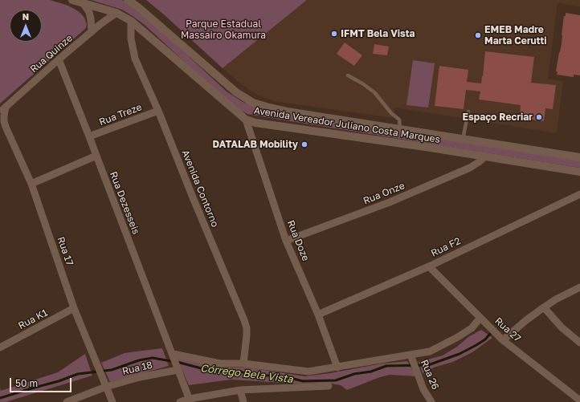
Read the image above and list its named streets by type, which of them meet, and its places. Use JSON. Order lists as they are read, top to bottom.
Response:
{
  "streets": {
    "main road": ["Avenida Vereador Juliano Costa Marques"],
    "street": [
      "Rua Quinze",
      "Rua Treze",
      "Avenida Contorno",
      "Rua Onze",
      "Rua Dezesseis",
      "Rua Doze",
      "Rua F2",
      "Rua 17",
      "Rua K1",
      "Rua 27",
      "Rua 18",
      "Rua 26"
    ]
  },
  "crossings": [
    ["Rua Quinze", "Avenida Vereador Juliano Costa Marques"],
    ["Rua Quinze", "Rua Dezesseis"],
    ["Rua Quinze", "Rua 17"],
    ["Rua Treze", "Avenida Contorno"],
    ["Rua Treze", "Rua Dezesseis"],
    ["Avenida Vereador Juliano Costa Marques", "Avenida Contorno"],
    ["Avenida Vereador Juliano Costa Marques", "Rua Onze"],
    ["Avenida Vereador Juliano Costa Marques", "Rua Doze"],
    ["Rua Onze", "Rua Doze"],
    ["Rua Dezesseis", "Rua 18"],
    ["Rua Doze", "Rua F2"],
    ["Rua F2", "Rua 27"],
    ["Rua 17", "Rua K1"],
    ["Rua 17", "Rua 18"]
  ],
  "water": ["Córrego Bela Vista"],
  "parks": ["Parque Estadual Massairo Okamura"],
  "places": [
    "IFMT Bela Vista",
    "EMEB Madre Marta Cerutti",
    "Espaço Recriar",
    "DATALAB Mobility"
  ],
  "scale_bar": "50 m",
  "north": "top"
}
